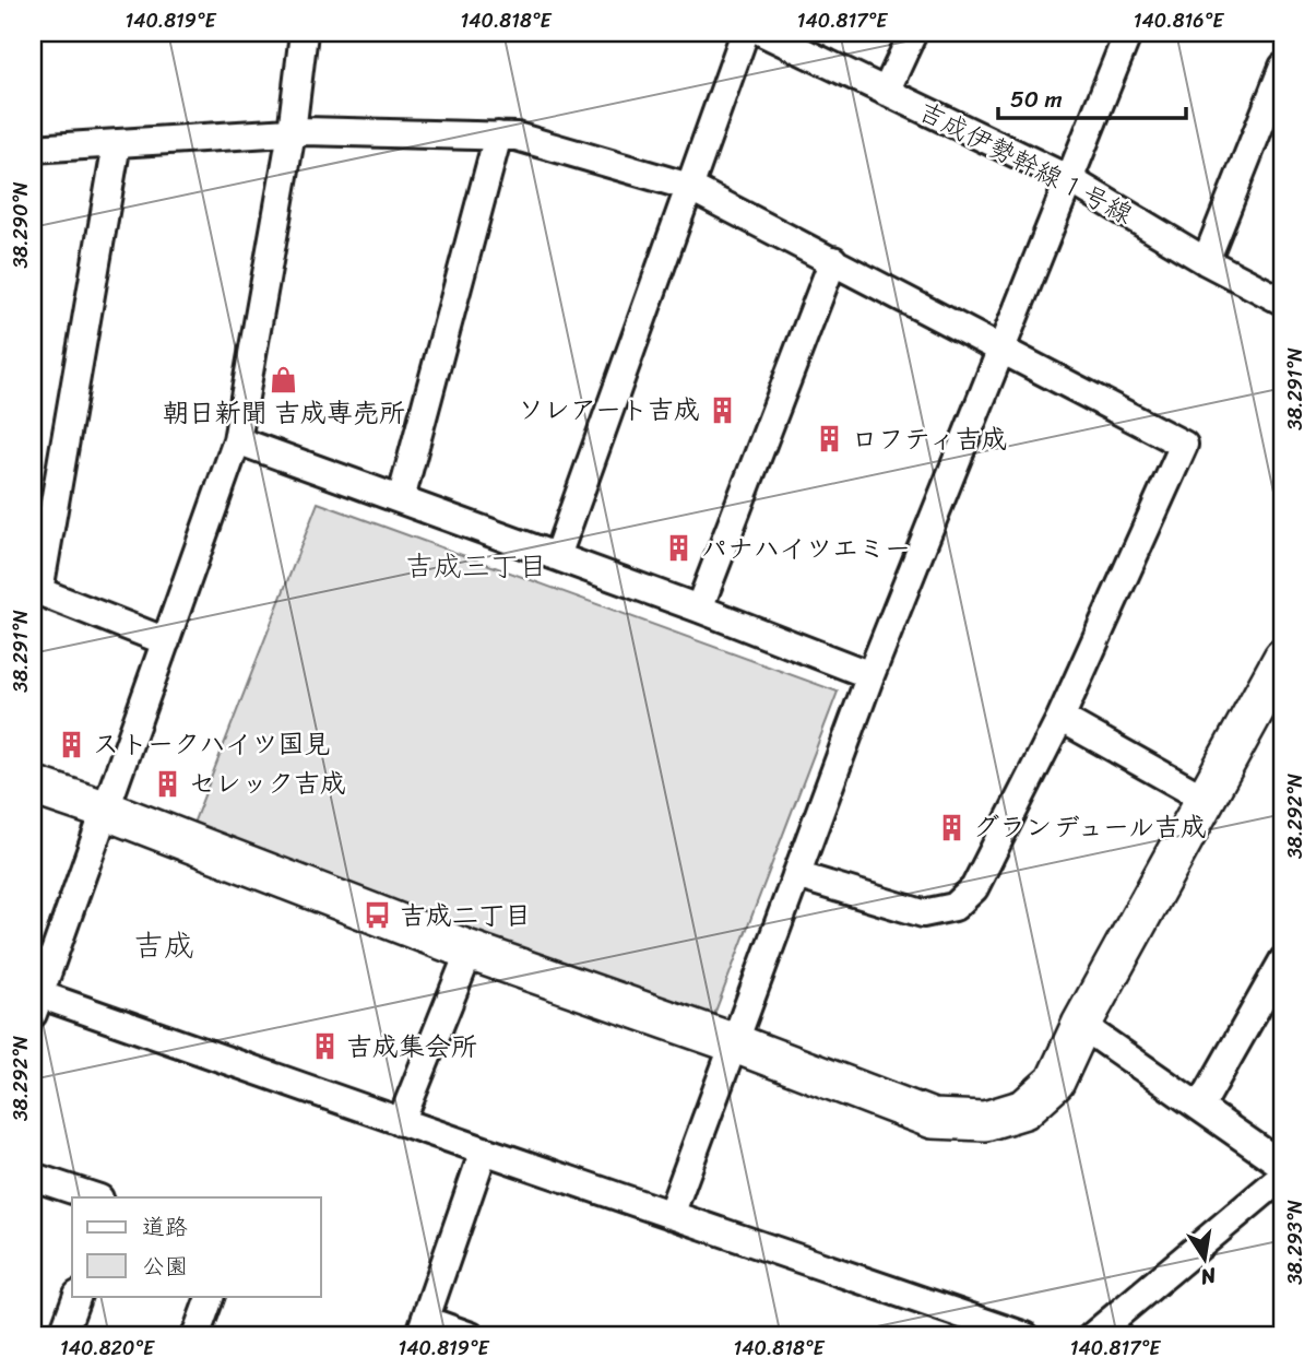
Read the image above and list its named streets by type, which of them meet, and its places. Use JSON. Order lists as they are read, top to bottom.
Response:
{
  "streets": {
    "street": ["吉成伊勢幹線１号線"]
  },
  "districts": ["吉成三丁目", "吉成"],
  "places": {
    "shop": ["朝日新聞 吉成専売所"],
    "building": [
      "ソレアート吉成",
      "ロフティ吉成",
      "パナハイツエミー",
      "ストークハイツ国見",
      "セレック吉成",
      "グランデュール吉成",
      "吉成集会所"
    ],
    "bus stop": ["吉成二丁目"]
  },
  "legend": ["道路", "公園"],
  "scale_bar": "50 m",
  "north": "bottom",
  "coordinates": [
    "140.819°E",
    "140.818°E",
    "140.817°E",
    "140.816°E",
    "38.290°N",
    "38.291°N",
    "38.292°N",
    "38.293°N",
    "140.820°E"
  ]
}
